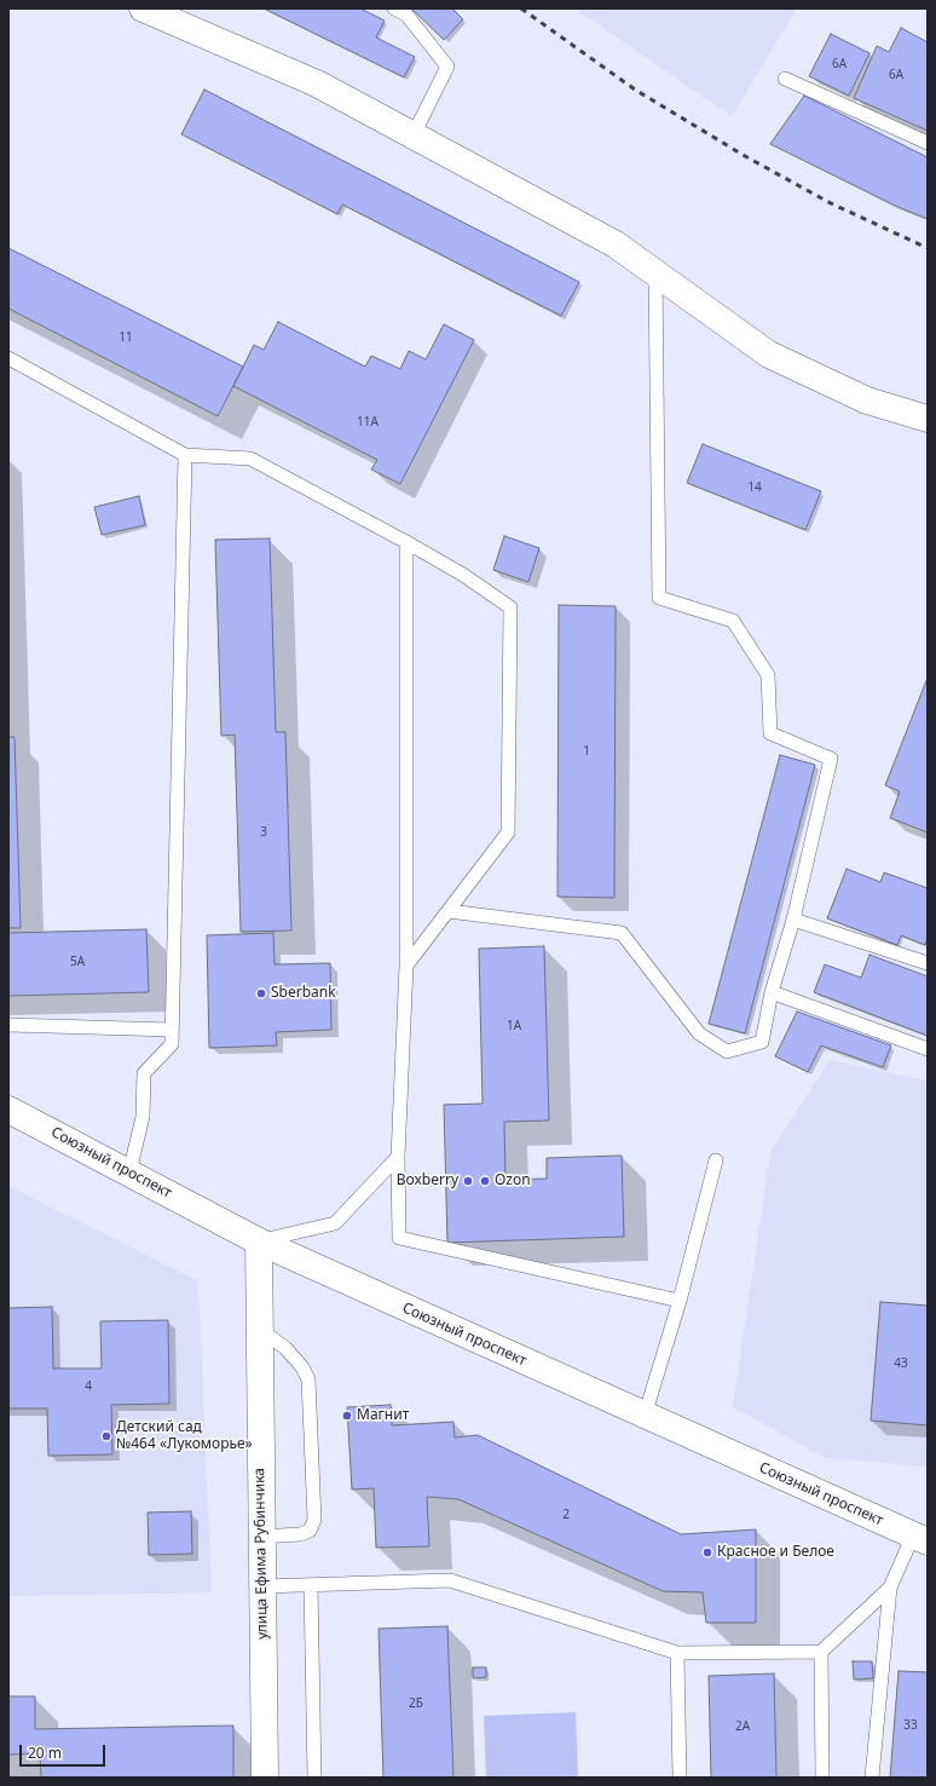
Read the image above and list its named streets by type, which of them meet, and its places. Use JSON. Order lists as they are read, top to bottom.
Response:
{
  "streets": {
    "street": ["Союзный проспект", "улица Ефима Рубинчика"]
  },
  "crossings": [
    ["Союзный проспект", "улица Ефима Рубинчика"]
  ],
  "places": [
    "Sberbank",
    "Boxberry",
    "Ozon",
    "Магнит",
    "Детский сад №464 «Лукоморье»",
    "Красное и Белое"
  ],
  "house_numbers": [
    "6А",
    "6А",
    "11",
    "11А",
    "14",
    "1",
    "3",
    "5А",
    "1А",
    "43",
    "4",
    "2",
    "2Б",
    "33",
    "2А"
  ],
  "scale_bar": "20 m"
}
